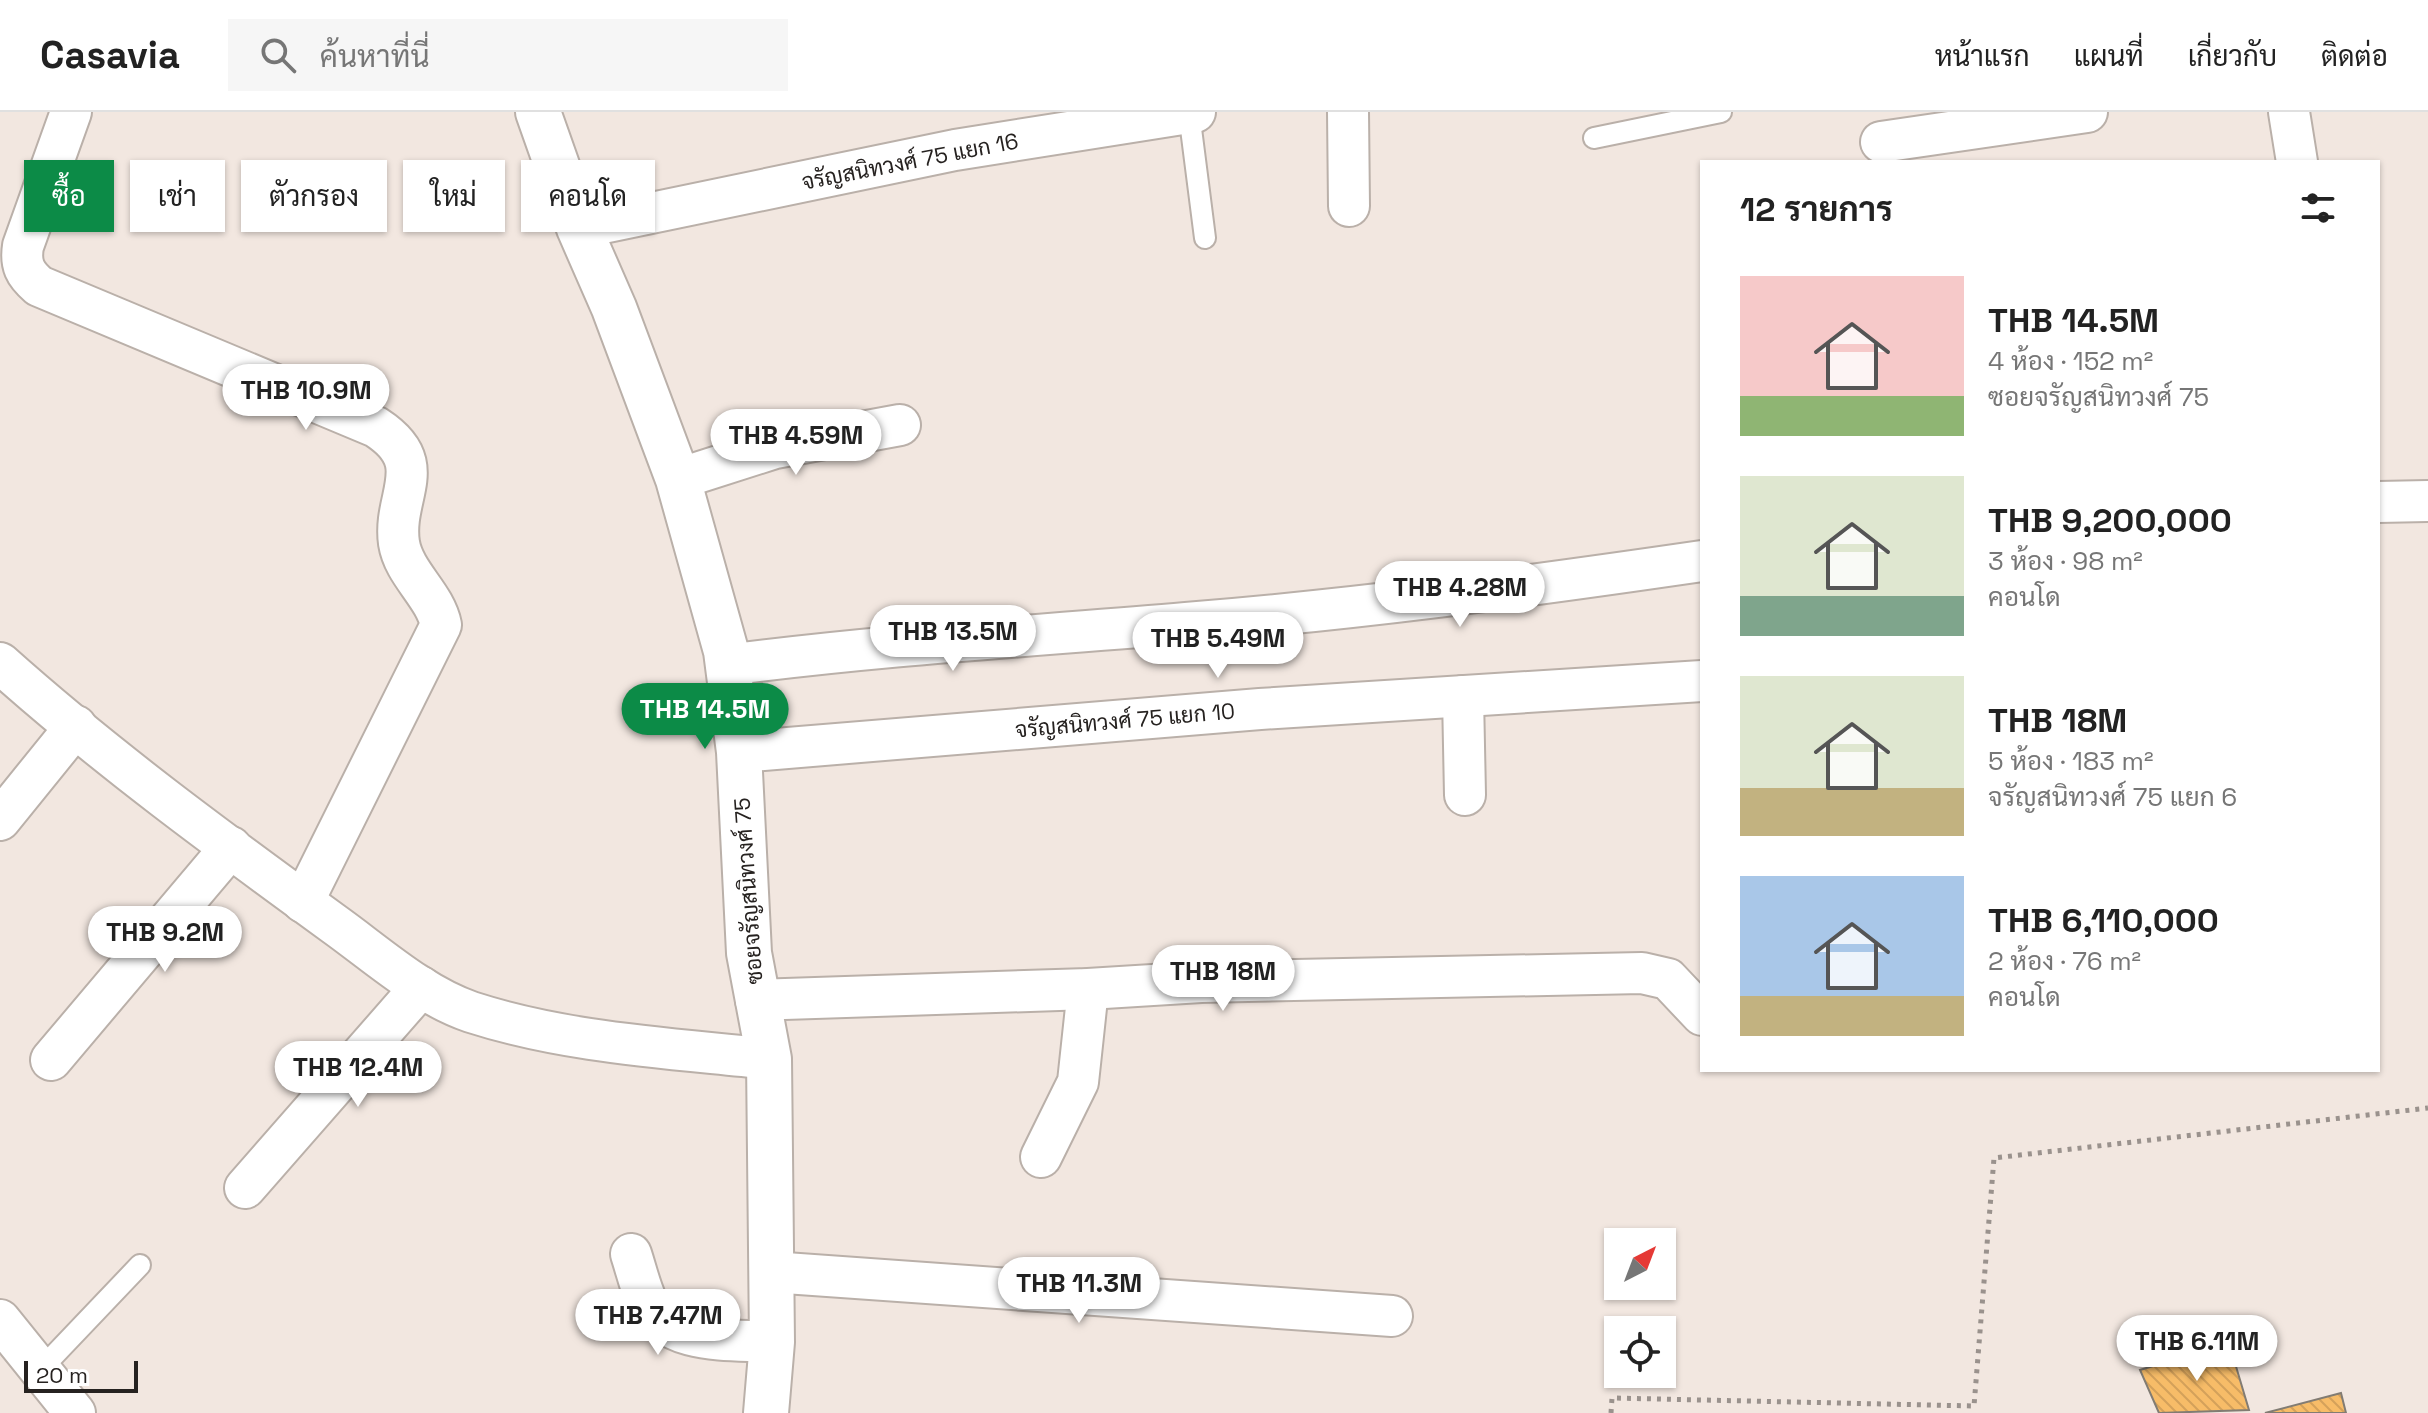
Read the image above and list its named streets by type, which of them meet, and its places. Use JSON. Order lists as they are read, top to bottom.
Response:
{
  "streets": {
    "street": ["จรัญสนิทวงศ์ 75 แยก 16", "จรัญสนิทวงศ์ 75 แยก 10", "ซอยจรัญสนิทวงศ์ 75"]
  },
  "crossings": [
    ["จรัญสนิทวงศ์ 75 แยก 10", "ซอยจรัญสนิทวงศ์ 75"]
  ],
  "scale_bar": "20 m",
  "north": "top right",
  "page": {
    "header": "Casavia",
    "search": "ค้นหาที่นี่",
    "nav": [
      "หน้าแรก",
      "แผนที่",
      "เกี่ยวกับ",
      "ติดต่อ"
    ],
    "chip": [
      "ซื้อ",
      "เช่า",
      "ตัวกรอง",
      "ใหม่",
      "คอนโด"
    ],
    "heading": "12 รายการ",
    "list": [
      {
        "name": "THB 14.5M",
        "note": "4 ห้อง · 152 m² · ซอยจรัญสนิทวงศ์ 75"
      },
      {
        "name": "THB 9,200,000",
        "note": "3 ห้อง · 98 m² · คอนโด"
      },
      {
        "name": "THB 18M",
        "note": "5 ห้อง · 183 m² · จรัญสนิทวงศ์ 75 แยก 6"
      },
      {
        "name": "THB 6,110,000",
        "note": "2 ห้อง · 76 m² · คอนโด"
      }
    ],
    "price": [
      "THB 10.9M",
      "THB 4.59M",
      "THB 4.28M",
      "THB 13.5M",
      "THB 5.49M",
      "THB 14.5M",
      "THB 9.2M",
      "THB 18M",
      "THB 12.4M",
      "THB 11.3M",
      "THB 7.47M",
      "THB 6.11M"
    ],
    "scale": "20 m"
  }
}
